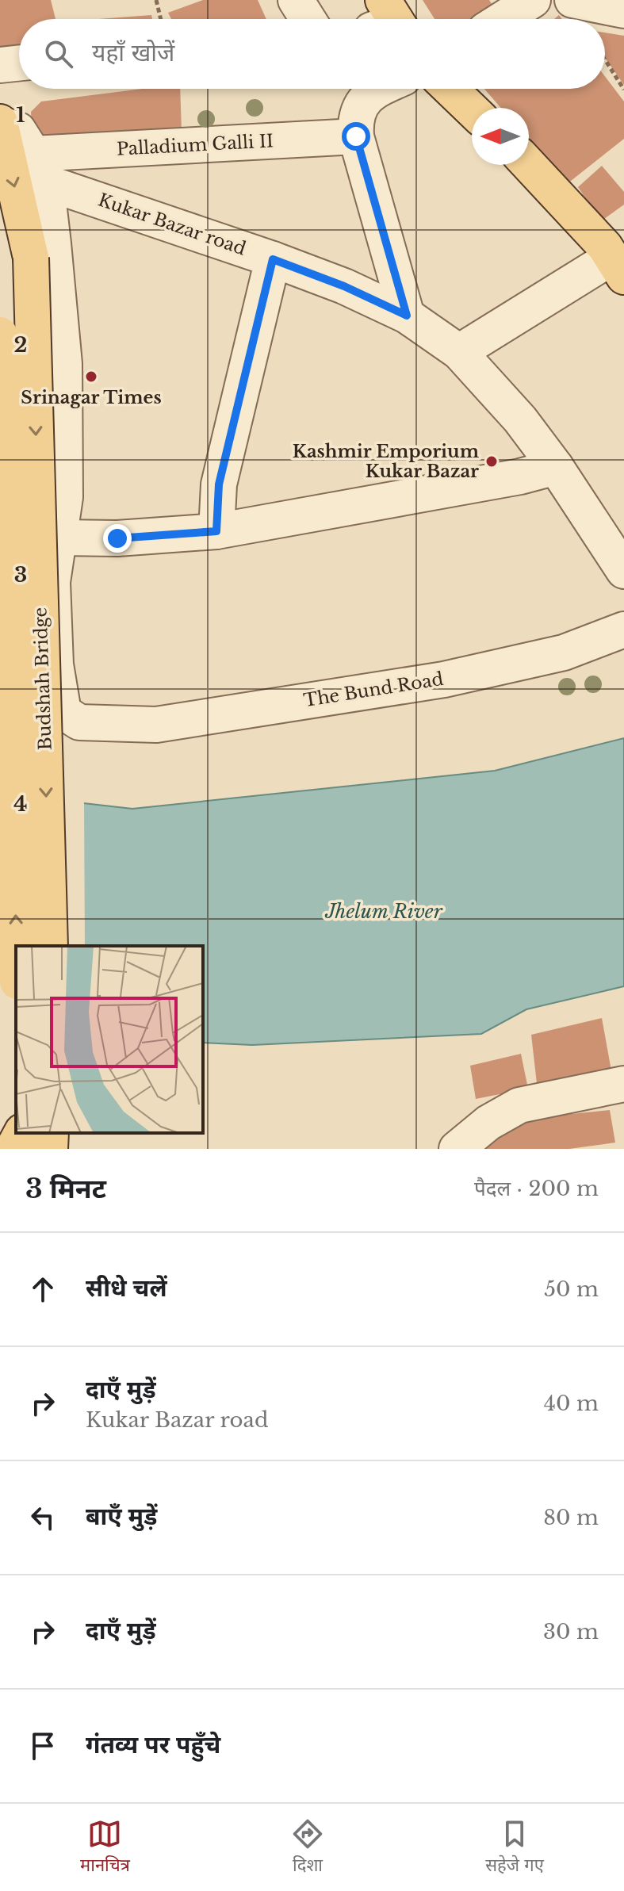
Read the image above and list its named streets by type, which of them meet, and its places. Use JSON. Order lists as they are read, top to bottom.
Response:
{
  "streets": {
    "main road": ["Budshah Bridge"],
    "street": ["Palladium Galli II", "Kukar Bazar road", "The Bund Road"]
  },
  "crossings": [
    ["Palladium Galli II", "Kukar Bazar road"]
  ],
  "water": ["Jhelum River"],
  "places": ["Srinagar Times", "Kashmir Emporium Kukar Bazar"],
  "north": "left",
  "page": {
    "search": "यहाँ खोजें",
    "heading": ["3 मिनट", "पैदल · 200 m"],
    "list": [
      ["सीधे चलें", "50 m"],
      ["दाएँ मुड़ें", "Kukar Bazar road", "40 m"],
      ["बाएँ मुड़ें", "80 m"],
      ["दाएँ मुड़ें", "30 m"],
      "गंतव्य पर पहुँचे"
    ],
    "nav": ["मानचित्र", "दिशा", "सहेजे गए"]
  },
  "grid": {
    "rows": [
      "1",
      "2",
      "3",
      "4"
    ]
  }
}
